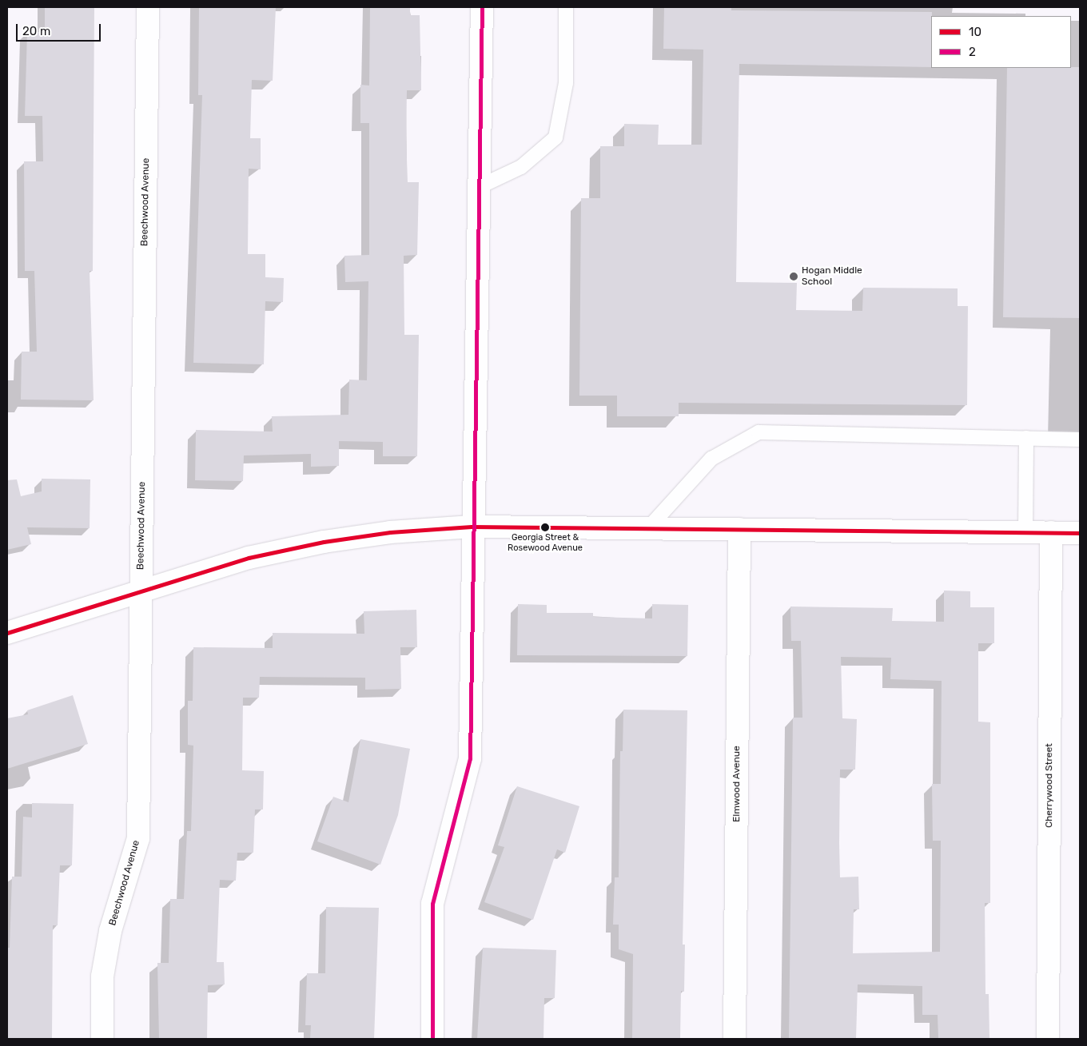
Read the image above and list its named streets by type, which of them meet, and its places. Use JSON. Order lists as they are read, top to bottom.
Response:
{
  "streets": {
    "street": ["Beechwood Avenue", "Elmwood Avenue", "Cherrywood Street"]
  },
  "places": ["Hogan Middle School", "Georgia Street & Rosewood Avenue"],
  "lines": ["transit line 2", "transit line 10"],
  "legend": ["10", "2"],
  "scale_bar": "20 m"
}
